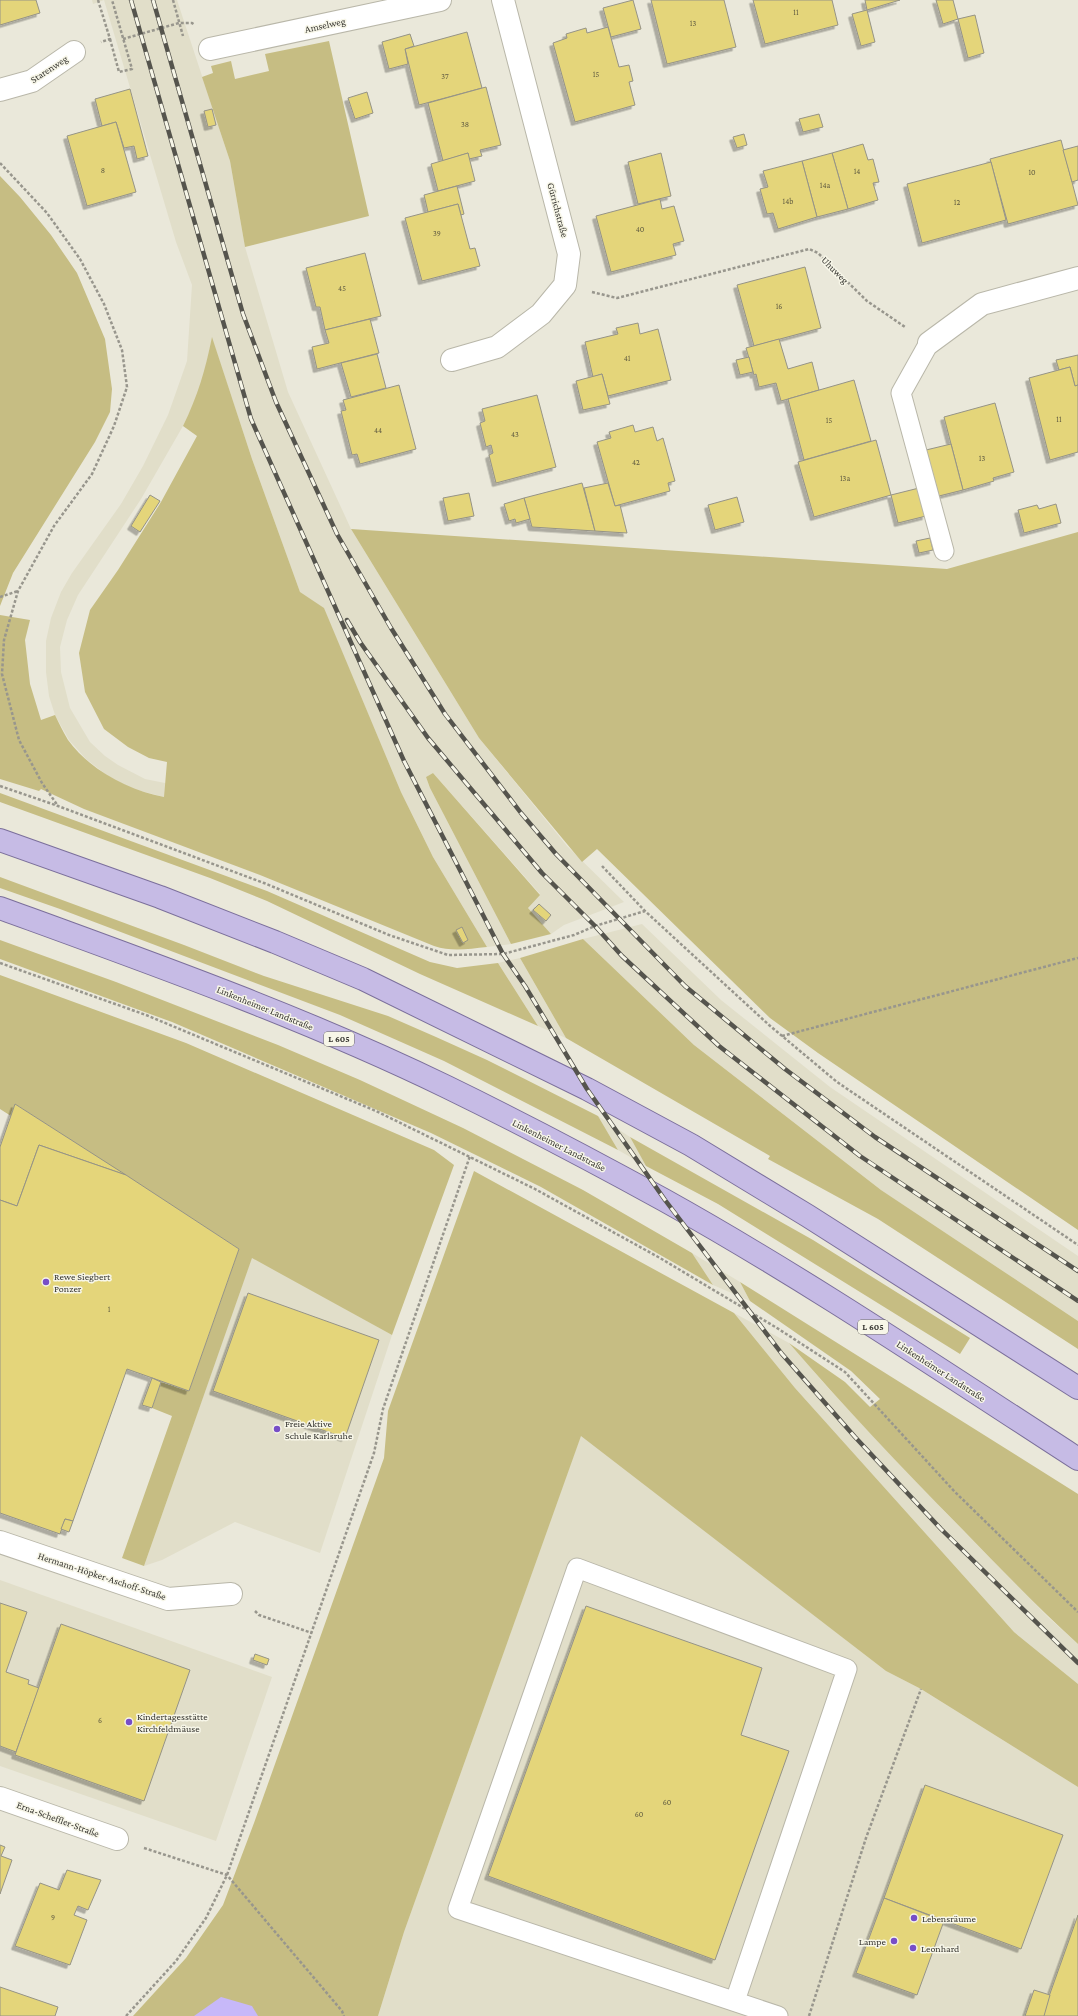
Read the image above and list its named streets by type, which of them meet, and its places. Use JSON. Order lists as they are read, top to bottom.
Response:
{
  "streets": {
    "main road": ["Linkenheimer Landstraße", "L 605"],
    "street": [
      "Amselweg",
      "Starenweg",
      "Gürrichstraße",
      "Hermann-Höpker-Aschoff-Straße",
      "Erna-Scheffler-Straße"
    ],
    "path": ["Uhuweg"]
  },
  "crossings": [
    ["Gürrichstraße", "Uhuweg"]
  ],
  "places": [
    "Rewe Siegbert Ponzer",
    "Freie Aktive Schule Karlsruhe",
    "Kindertagesstätte Kirchfeldmäuse",
    "Lebensräume",
    "Lampe",
    "Leonhard"
  ],
  "house_numbers": [
    "11",
    "13",
    "15",
    "37",
    "38",
    "8",
    "14",
    "10",
    "14a",
    "14b",
    "12",
    "40",
    "39",
    "45",
    "16",
    "41",
    "11",
    "15",
    "44",
    "43",
    "13",
    "42",
    "13a",
    "1",
    "6",
    "60",
    "60",
    "9"
  ]
}
